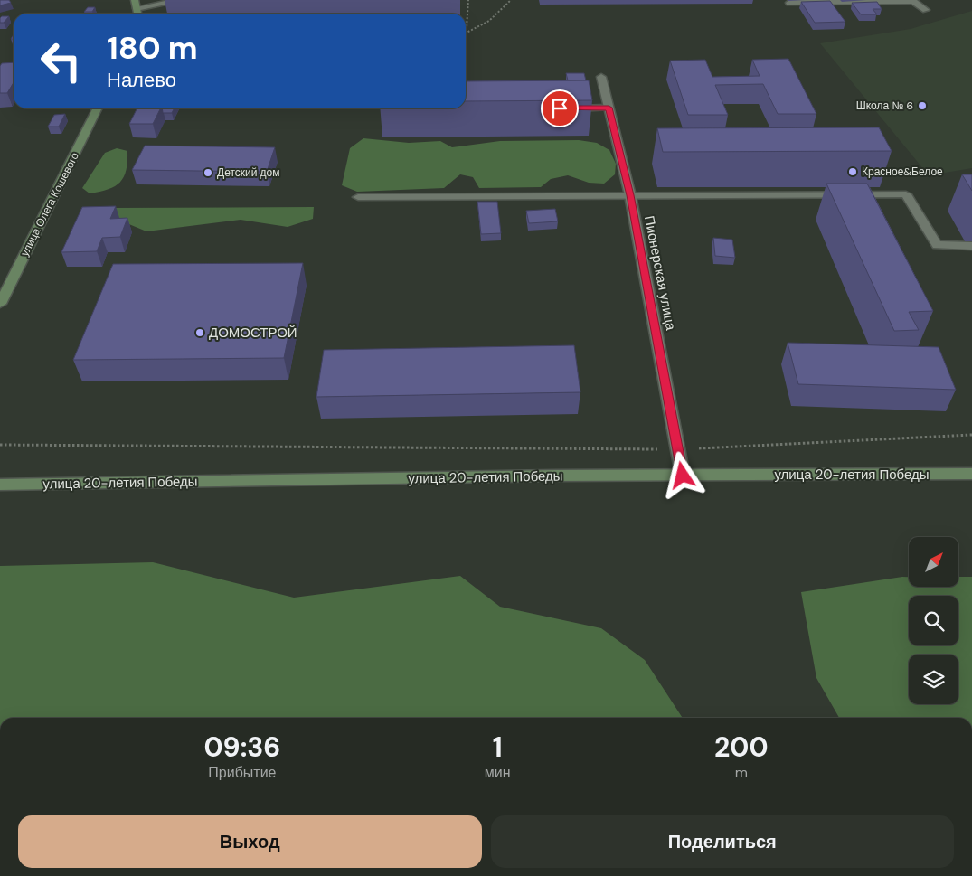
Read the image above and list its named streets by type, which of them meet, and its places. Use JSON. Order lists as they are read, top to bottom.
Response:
{
  "streets": {
    "main road": ["улица Олега Кошевого", "улица 20-летия Победы"],
    "street": ["Пионерская улица"]
  },
  "crossings": [
    ["Пионерская улица", "улица 20-летия Победы"]
  ],
  "places": [
    "Школа № 6",
    "Красное&Белое",
    "Детский дом",
    "ДОМОСТРОЙ"
  ],
  "north": "top right",
  "page": {
    "turn": ["180 m", "Налево"],
    "eta": [
      "09:36",
      "Прибытие",
      "1",
      "мин",
      "200",
      "m"
    ],
    "buttons": ["Выход", "Поделиться"]
  }
}
